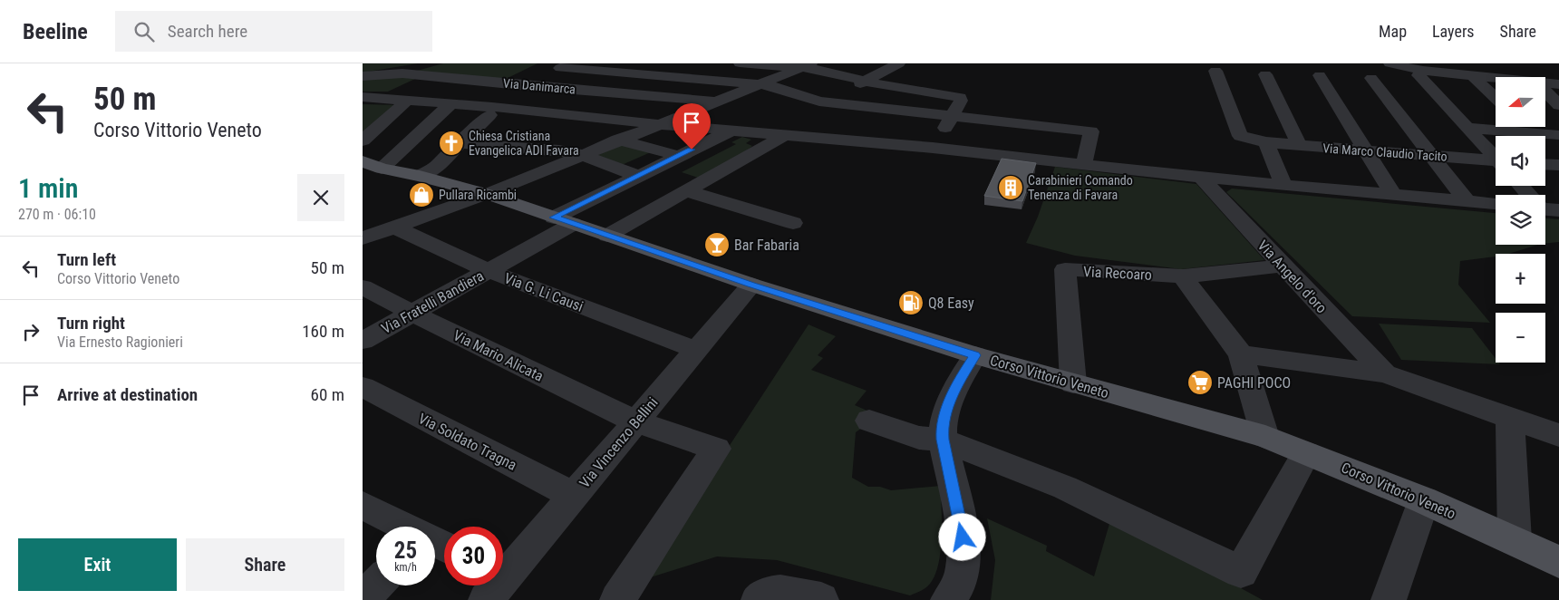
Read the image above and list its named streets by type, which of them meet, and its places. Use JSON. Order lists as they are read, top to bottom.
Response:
{
  "streets": {
    "main road": ["Corso Vittorio Veneto"],
    "street": [
      "Via Danimarca",
      "Via Marco Claudio Tacito",
      "Via Recoaro",
      "Via Angelo d'oro",
      "Via G. Li Causi",
      "Via Fratelli Bandiera",
      "Via Mario Alicata",
      "Via Soldato Tragna",
      "Via Vincenzo Bellini"
    ]
  },
  "crossings": [
    ["Via Recoaro", "Via Angelo d'oro"],
    ["Via Recoaro", "Corso Vittorio Veneto"],
    ["Via G. Li Causi", "Via Fratelli Bandiera"],
    ["Via G. Li Causi", "Via Vincenzo Bellini"],
    ["Via Fratelli Bandiera", "Via Mario Alicata"],
    ["Via Fratelli Bandiera", "Corso Vittorio Veneto"],
    ["Via Mario Alicata", "Via Vincenzo Bellini"],
    ["Corso Vittorio Veneto", "Via Vincenzo Bellini"],
    ["Via Soldato Tragna", "Via Vincenzo Bellini"]
  ],
  "places": {
    "church": ["Chiesa Cristiana Evangelica ADI Favara"],
    "building": ["Carabinieri Comando Tenenza di Favara"],
    "shop": ["Pullara Ricambi"],
    "bar": ["Bar Fabaria"],
    "fuel station": ["Q8 Easy"],
    "supermarket": ["PAGHI POCO"]
  },
  "north": "left",
  "page": {
    "header": "Beeline",
    "search": "Search here",
    "nav": ["Map", "Layers", "Share"],
    "turn": ["50 m", "Corso Vittorio Veneto"],
    "map_buttons": ["+", "−"],
    "heading": ["1 min", "270 m · 06:10"],
    "list": [
      {
        "name": "Turn left",
        "note": "Corso Vittorio Veneto",
        "value": "50 m"
      },
      {
        "name": "Turn right",
        "note": "Via Ernesto Ragionieri",
        "value": "160 m"
      },
      {
        "name": "Arrive at destination",
        "value": "60 m"
      }
    ],
    "speed": "25 km/h",
    "limit": "30",
    "buttons": ["Exit", "Share"]
  }
}
